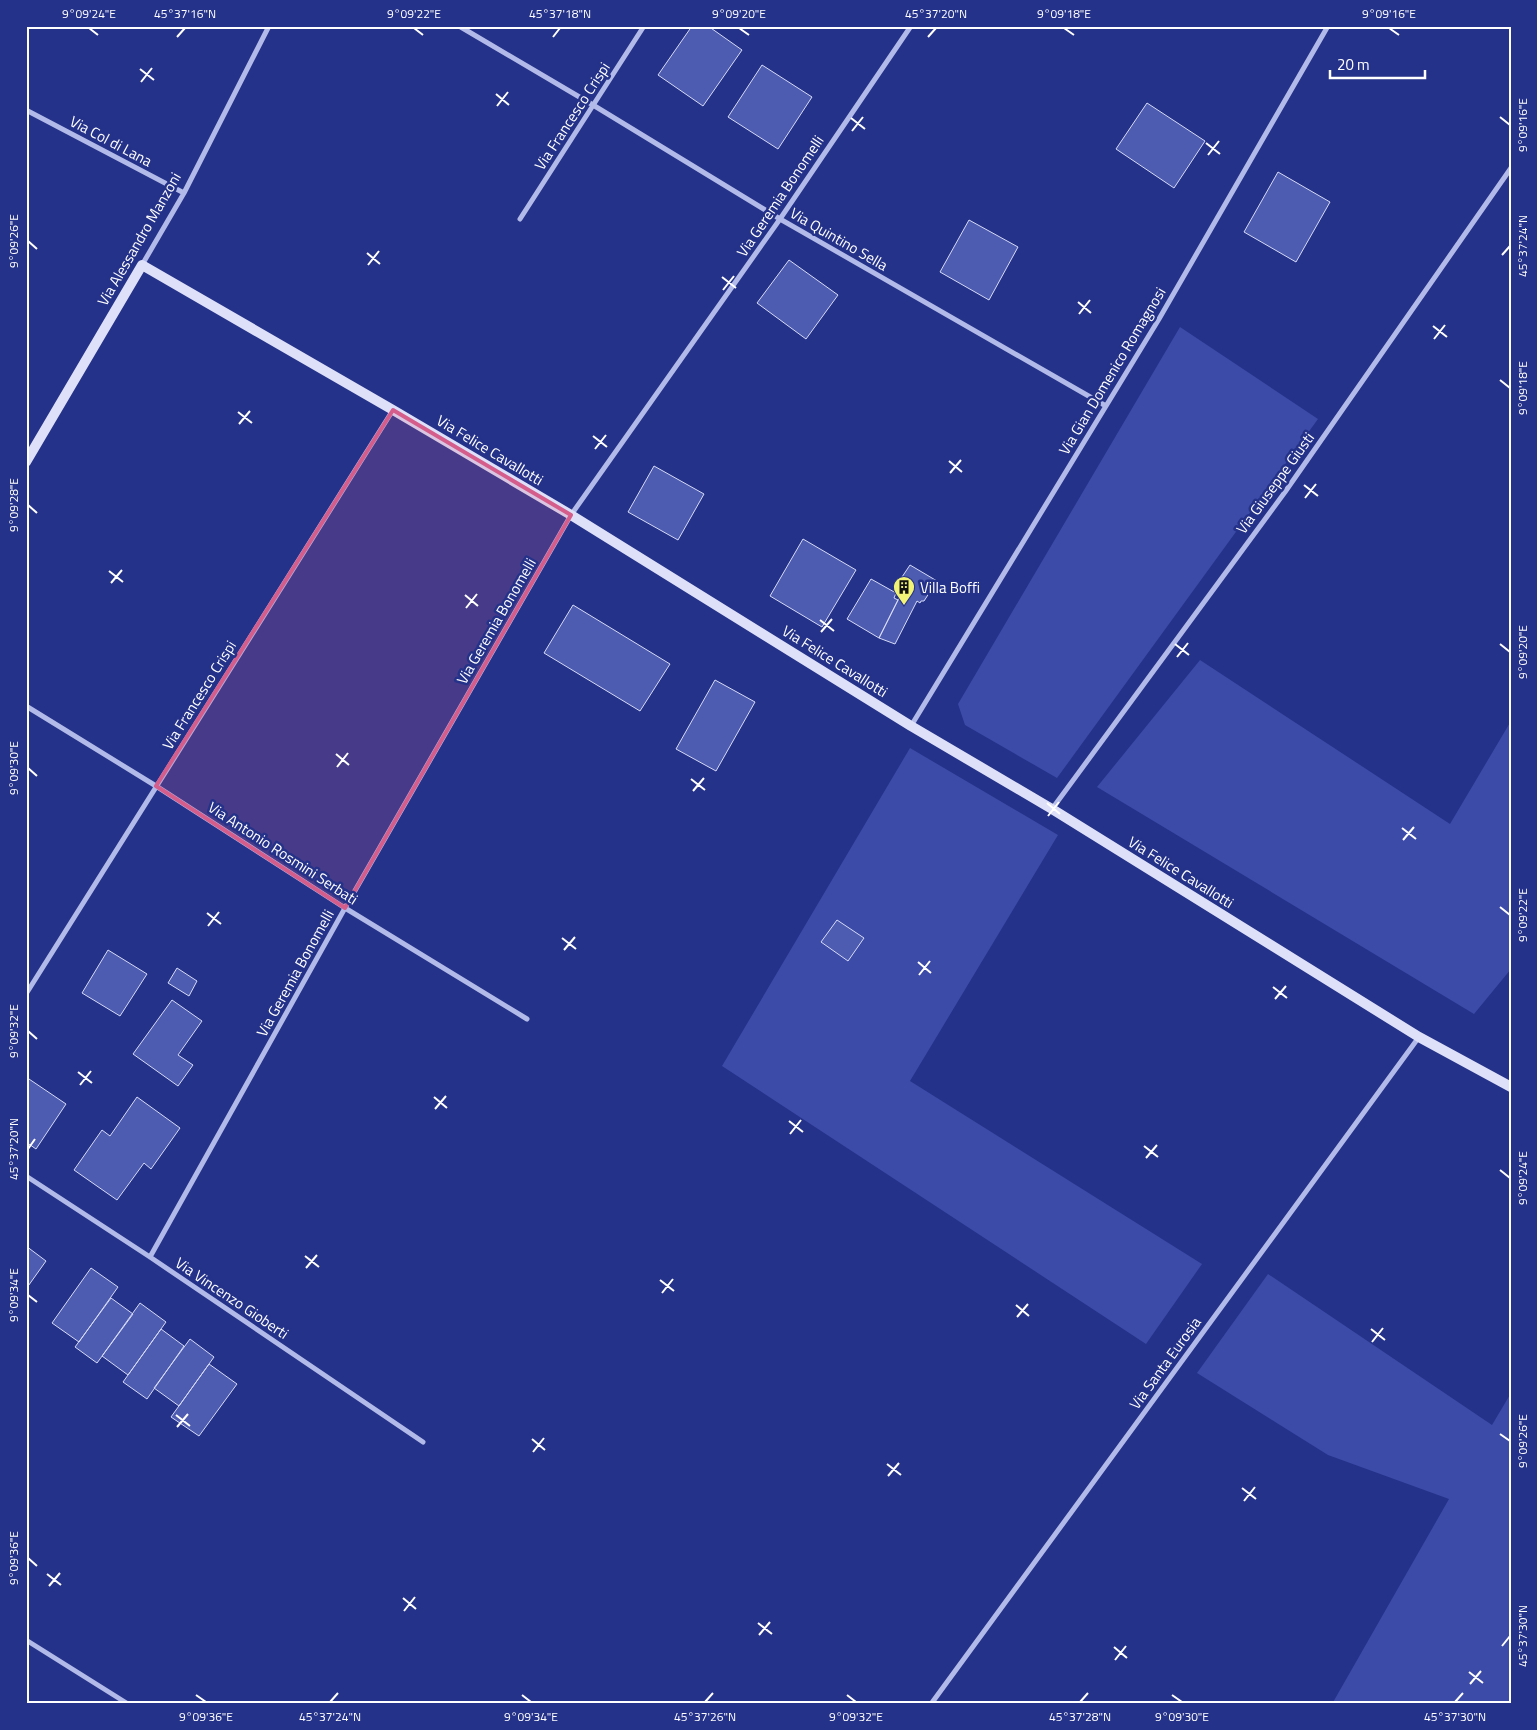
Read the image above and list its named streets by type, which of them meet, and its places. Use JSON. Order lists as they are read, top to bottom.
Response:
{
  "streets": {
    "street": [
      "Via Francesco Crispi",
      "Via Col di Lana",
      "Via Geremia Bonomelli",
      "Via Alessandro Manzoni",
      "Via Quintino Sella",
      "Via Gian Domenico Romagnosi",
      "Via Felice Cavallotti",
      "Via Giuseppe Giusti",
      "Via Antonio Rosmini Serbati",
      "Via Vincenzo Gioberti",
      "Via Santa Eurosia"
    ]
  },
  "crossings": [
    ["Via Francesco Crispi", "Via Quintino Sella"],
    ["Via Francesco Crispi", "Via Felice Cavallotti"],
    ["Via Francesco Crispi", "Via Antonio Rosmini Serbati"],
    ["Via Col di Lana", "Via Alessandro Manzoni"],
    ["Via Geremia Bonomelli", "Via Quintino Sella"],
    ["Via Geremia Bonomelli", "Via Felice Cavallotti"],
    ["Via Geremia Bonomelli", "Via Antonio Rosmini Serbati"],
    ["Via Geremia Bonomelli", "Via Vincenzo Gioberti"],
    ["Via Alessandro Manzoni", "Via Felice Cavallotti"],
    ["Via Quintino Sella", "Via Gian Domenico Romagnosi"],
    ["Via Gian Domenico Romagnosi", "Via Felice Cavallotti"],
    ["Via Felice Cavallotti", "Via Giuseppe Giusti"],
    ["Via Felice Cavallotti", "Via Santa Eurosia"]
  ],
  "places": {
    "building": ["Villa Boffi"]
  },
  "scale_bar": "20 m",
  "coordinates": [
    "9°09'24\"E",
    "45°37'16\"N",
    "9°09'22\"E",
    "45°37'18\"N",
    "9°09'20\"E",
    "45°37'20\"N",
    "9°09'18\"E",
    "9°09'16\"E",
    "9°09'26\"E",
    "45°37'24\"N",
    "9°09'28\"E",
    "9°09'30\"E",
    "9°09'32\"E",
    "9°09'34\"E",
    "9°09'36\"E",
    "45°37'30\"N",
    "45°37'26\"N",
    "45°37'28\"N"
  ]
}
